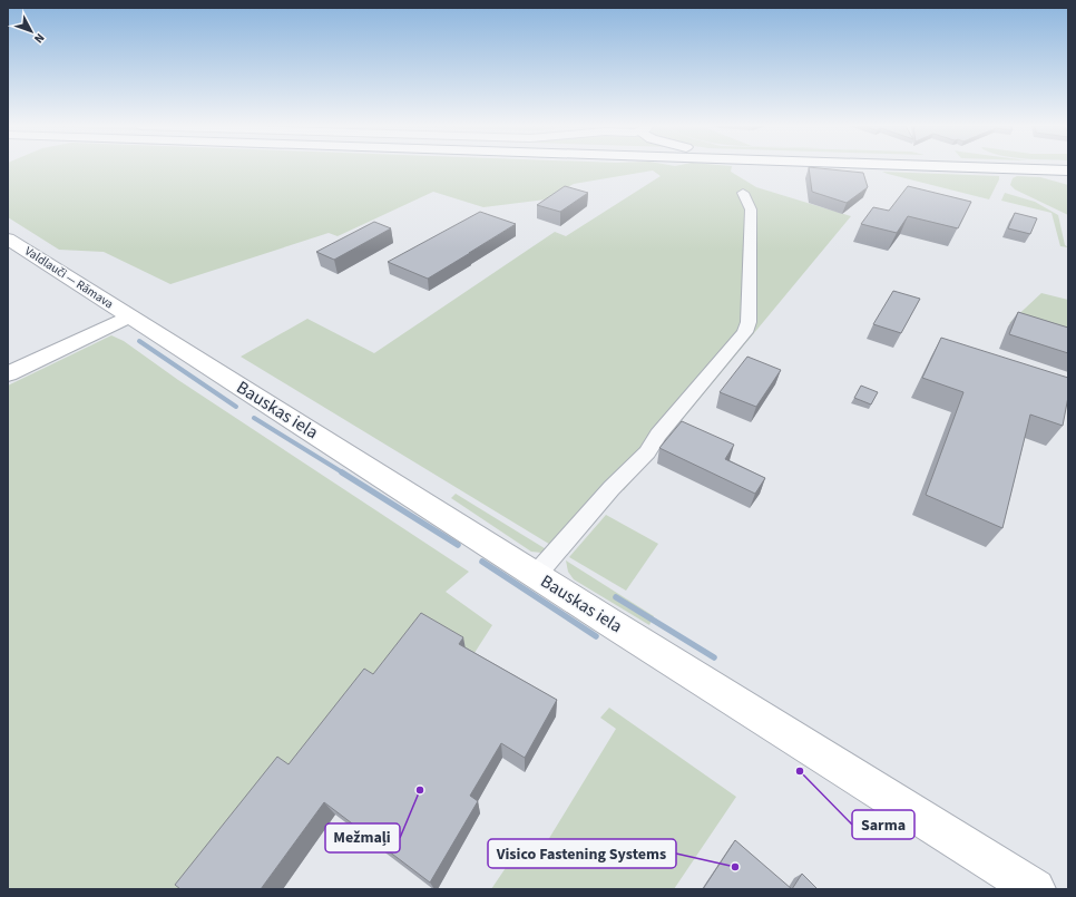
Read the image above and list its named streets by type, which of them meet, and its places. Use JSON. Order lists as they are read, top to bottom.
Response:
{
  "streets": {
    "main road": ["Valdlauči — Rāmava", "Bauskas iela"]
  },
  "crossings": [
    ["Valdlauči — Rāmava", "Bauskas iela"]
  ],
  "places": ["Sarma", "Mežmaļi", "Visico Fastening Systems"],
  "north": "bottom right"
}
